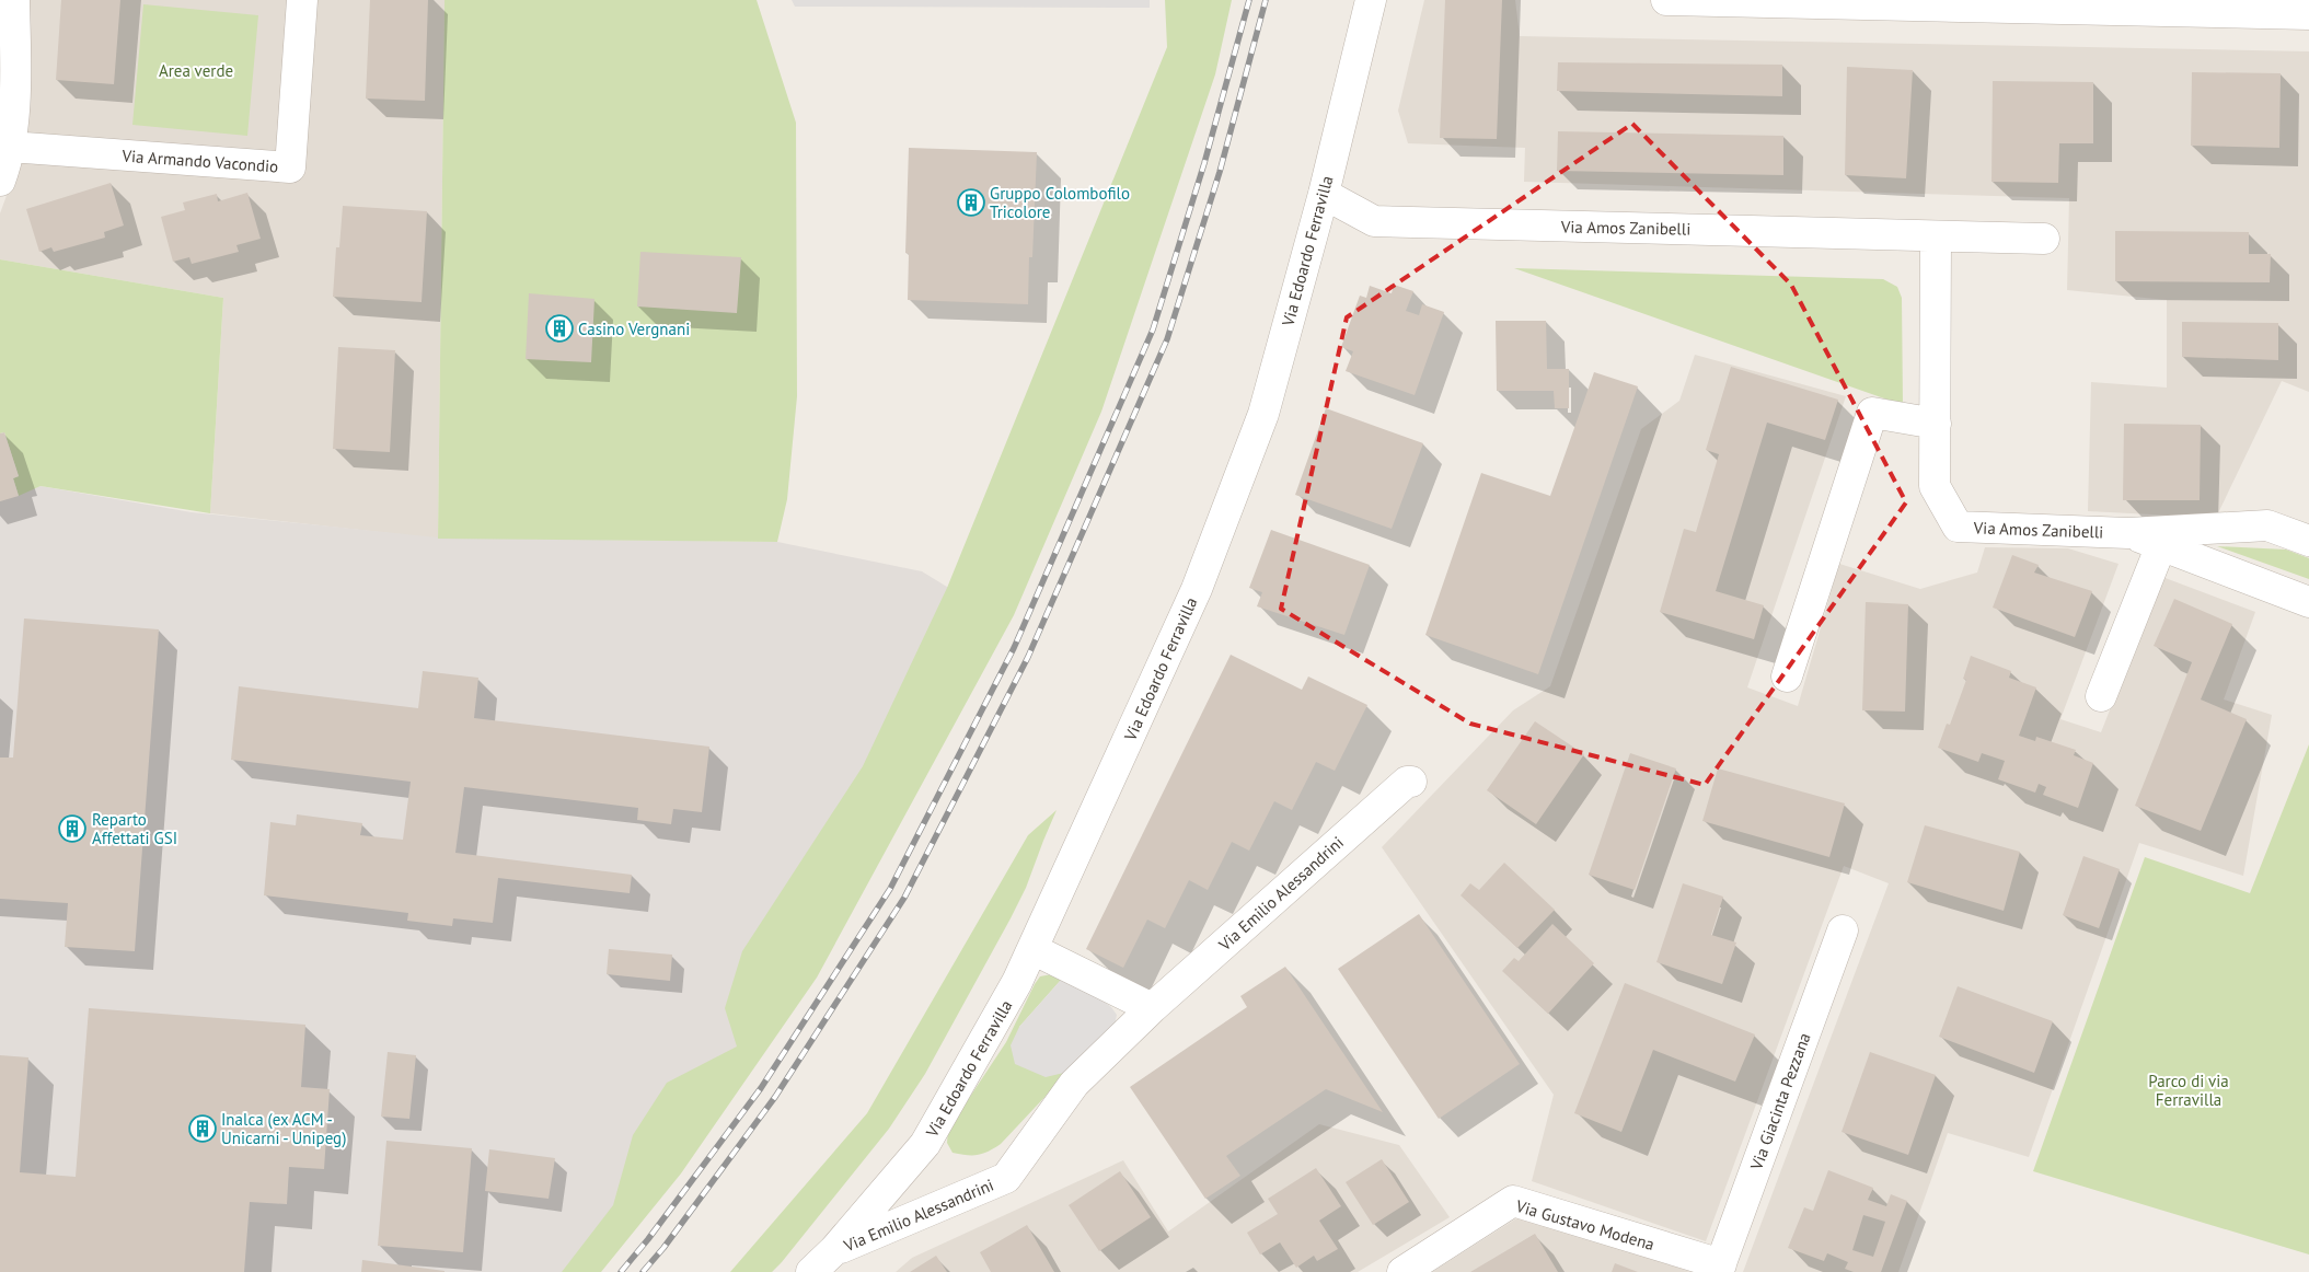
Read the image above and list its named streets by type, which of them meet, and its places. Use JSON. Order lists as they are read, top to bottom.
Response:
{
  "streets": {
    "street": [
      "Via Armando Vacondio",
      "Via Amos Zanibelli",
      "Via Edoardo Ferravilla",
      "Via Emilio Alessandrini",
      "Via Giacinta Pezzana",
      "Via Gustavo Modena"
    ]
  },
  "crossings": [
    ["Via Amos Zanibelli", "Via Edoardo Ferravilla"],
    ["Via Edoardo Ferravilla", "Via Emilio Alessandrini"],
    ["Via Giacinta Pezzana", "Via Gustavo Modena"]
  ],
  "parks": ["Area verde", "Parco di via Ferravilla"],
  "places": {
    "building": [
      "Gruppo Colombofilo Tricolore",
      "Casino Vergnani",
      "Reparto Affettati GSI",
      "Inalca (ex ACM - Unicarni - Unipeg)"
    ]
  }
}
